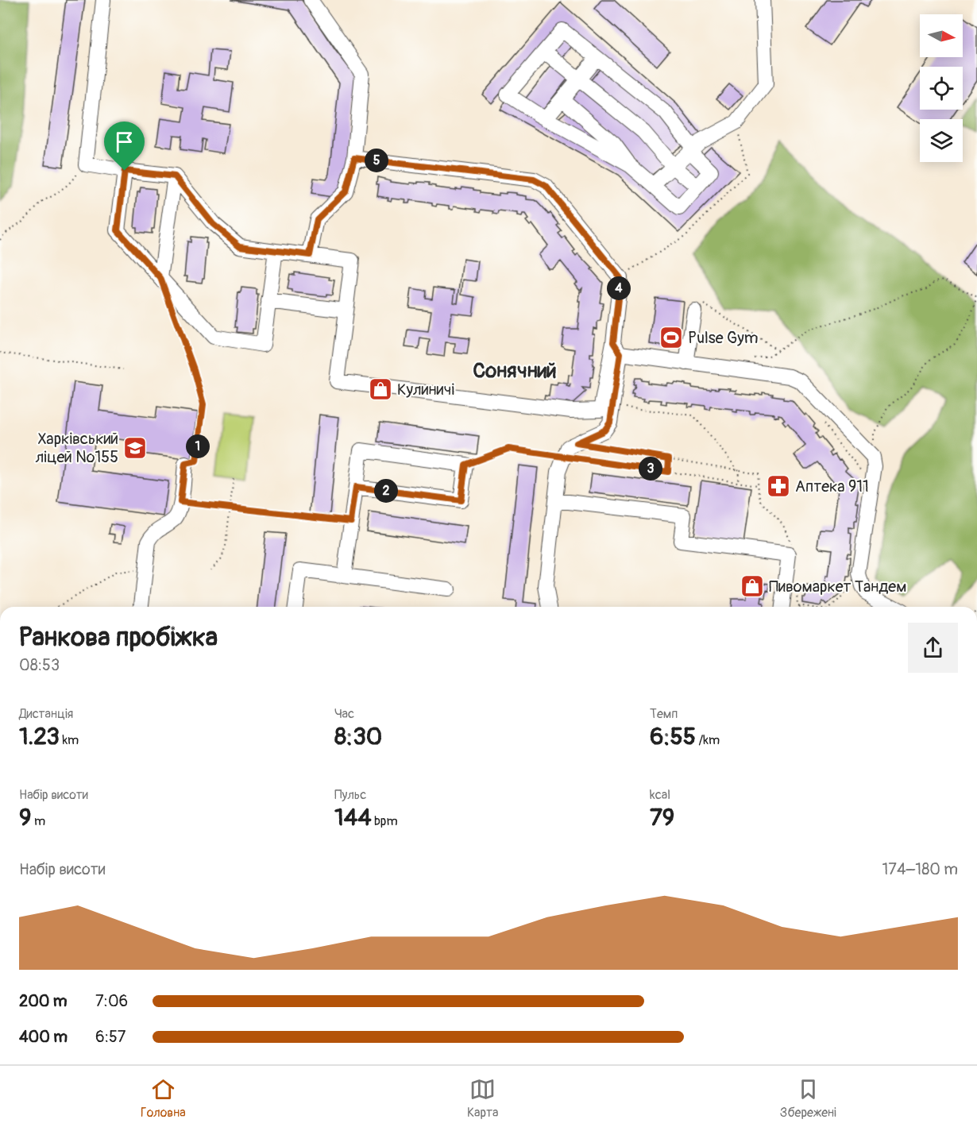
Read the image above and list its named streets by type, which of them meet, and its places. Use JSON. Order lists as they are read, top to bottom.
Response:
{
  "districts": ["Сонячний"],
  "places": {
    "sports": ["Pulse Gym"],
    "shop": ["Кулиничі", "Пивомаркет Тандем"],
    "school or university": ["Харківський ліцей №155"],
    "pharmacy": ["Аптека 911"]
  },
  "north": "right",
  "page": {
    "pins": [
      "5",
      "4",
      "1",
      "3",
      "2"
    ],
    "heading": ["Ранкова пробіжка", "08:53"],
    "stats": [
      ["Дистанція", "1.23 km"],
      ["Час", "8:30"],
      ["Темп", "6:55 /km"],
      ["Набір висоти", "9 m"],
      ["Пульс", "144 bpm"],
      ["kcal", "79"]
    ],
    "chart": ["Набір висоти", "174–180 m"],
    "list": [
      {
        "name": "200 m",
        "note": "7:06"
      },
      {
        "name": "400 m",
        "note": "6:57"
      }
    ],
    "tabs": ["Головна", "Карта", "Збережені"]
  }
}
